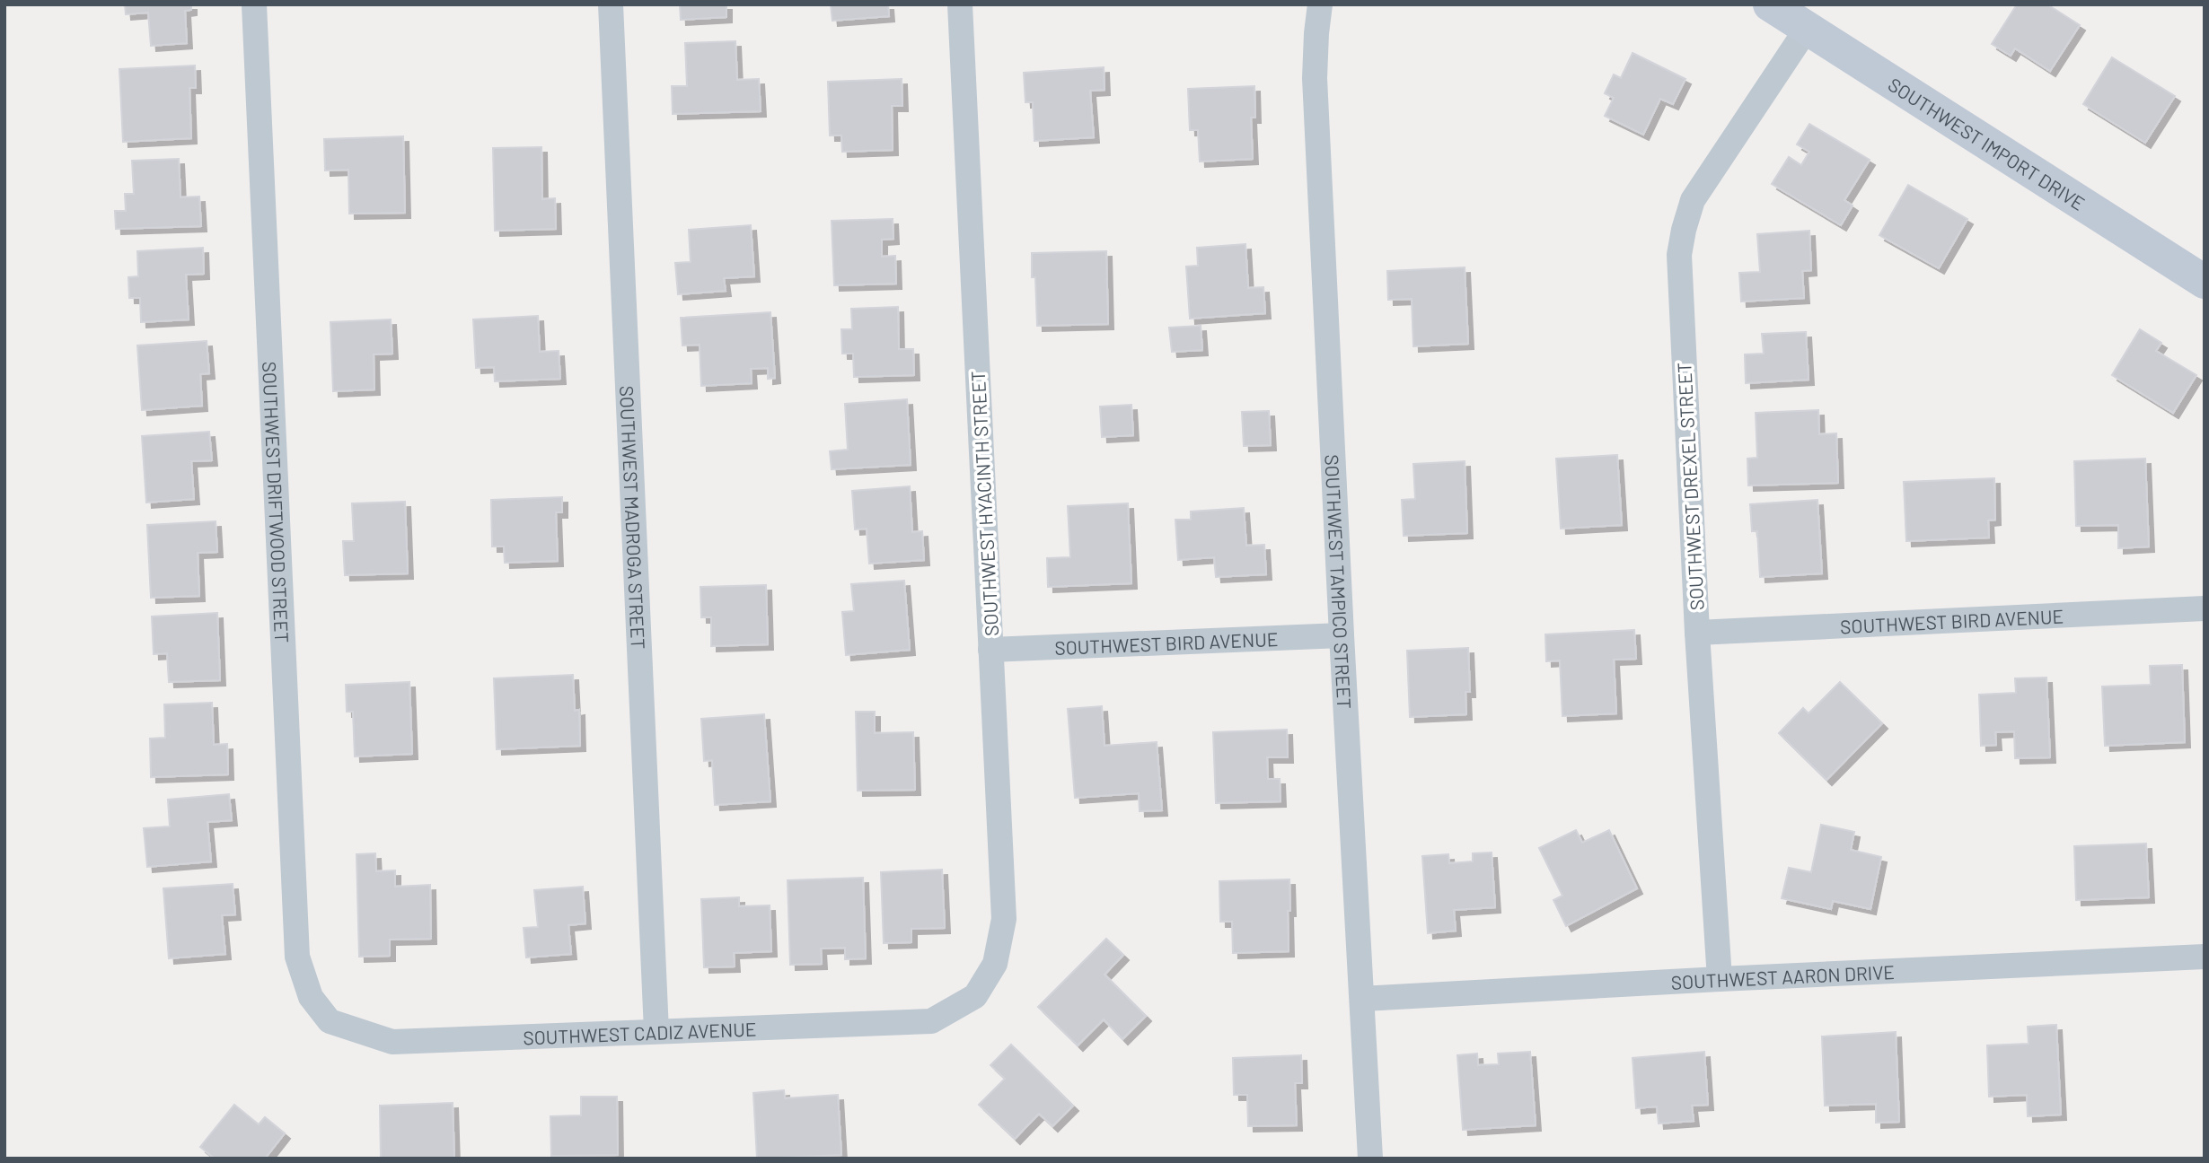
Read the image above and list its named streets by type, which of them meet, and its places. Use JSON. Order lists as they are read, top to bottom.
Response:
{
  "streets": {
    "street": [
      "SOUTHWEST IMPORT DRIVE",
      "SOUTHWEST DREXEL STREET",
      "SOUTHWEST DRIFTWOOD STREET",
      "SOUTHWEST HYACINTH STREET",
      "SOUTHWEST MADROGA STREET",
      "SOUTHWEST TAMPICO STREET",
      "SOUTHWEST BIRD AVENUE",
      "SOUTHWEST AARON DRIVE",
      "SOUTHWEST CADIZ AVENUE"
    ]
  },
  "crossings": [
    ["SOUTHWEST IMPORT DRIVE", "SOUTHWEST DREXEL STREET"],
    ["SOUTHWEST DREXEL STREET", "SOUTHWEST BIRD AVENUE"],
    ["SOUTHWEST DREXEL STREET", "SOUTHWEST AARON DRIVE"],
    ["SOUTHWEST DRIFTWOOD STREET", "SOUTHWEST CADIZ AVENUE"],
    ["SOUTHWEST HYACINTH STREET", "SOUTHWEST BIRD AVENUE"],
    ["SOUTHWEST HYACINTH STREET", "SOUTHWEST CADIZ AVENUE"],
    ["SOUTHWEST MADROGA STREET", "SOUTHWEST CADIZ AVENUE"],
    ["SOUTHWEST TAMPICO STREET", "SOUTHWEST BIRD AVENUE"],
    ["SOUTHWEST TAMPICO STREET", "SOUTHWEST AARON DRIVE"]
  ]
}
